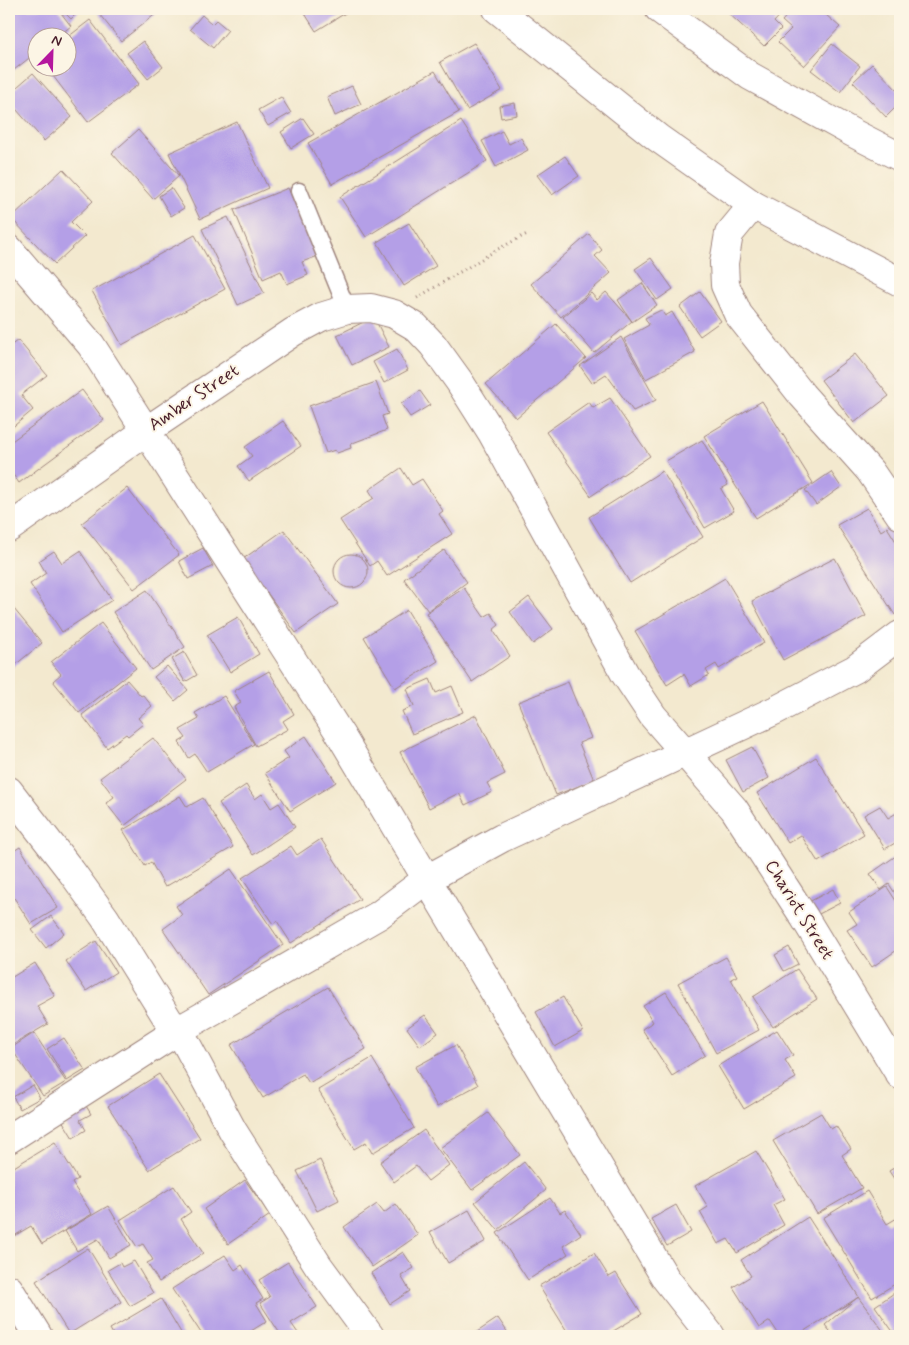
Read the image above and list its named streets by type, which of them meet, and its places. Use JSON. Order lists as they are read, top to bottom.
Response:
{
  "streets": {
    "street": ["Amber Street", "Chariot Street"]
  },
  "crossings": [
    ["Amber Street", "Chariot Street"]
  ],
  "north": "top right"
}
